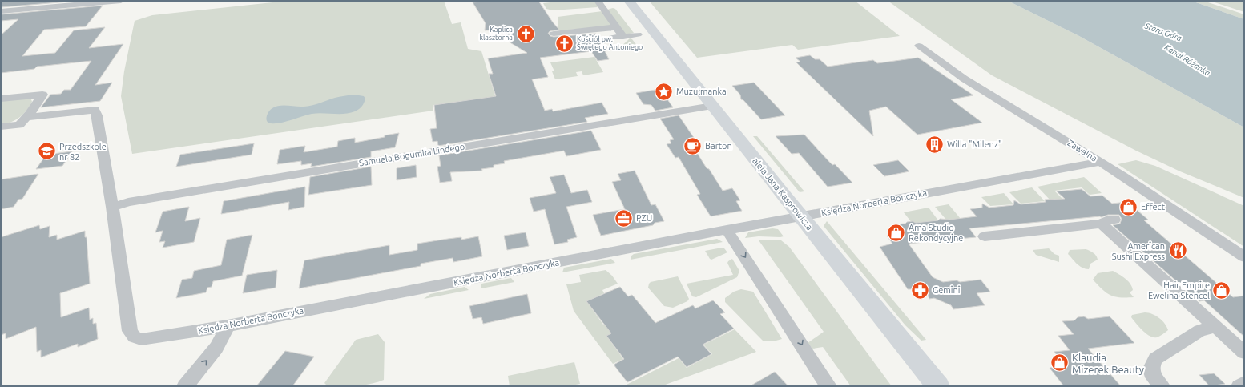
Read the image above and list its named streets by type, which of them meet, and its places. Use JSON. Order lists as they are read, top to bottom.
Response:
{
  "streets": {
    "street": [
      "Zawalna",
      "Samuela Bogumiła Lindego",
      "aleja Jana Kasprowicza",
      "Księdza Norberta Bonczyka"
    ]
  },
  "crossings": [
    ["Zawalna", "Księdza Norberta Bonczyka"],
    ["Samuela Bogumiła Lindego", "aleja Jana Kasprowicza"],
    ["Samuela Bogumiła Lindego", "Księdza Norberta Bonczyka"],
    ["aleja Jana Kasprowicza", "Księdza Norberta Bonczyka"]
  ],
  "water": ["Stara Odra", "Kanał Różanka"],
  "places": {
    "church": ["Kaplica klasztorna", "Kościół pw. Świętego Antoniego"],
    "place": ["Muzułmanka"],
    "building": ["Willa \"Milenz\""],
    "cafe": ["Barton"],
    "school or university": ["Przedszkole nr 82"],
    "shop": [
      "Effect",
      "Ama Studio Rekondycyjne",
      "Hair Empire Ewelina Stencel",
      "Klaudia Mizerek Beauty"
    ],
    "office": ["PZU"],
    "restaurant": ["American Sushi Express"],
    "pharmacy": ["Gemini"]
  }
}
